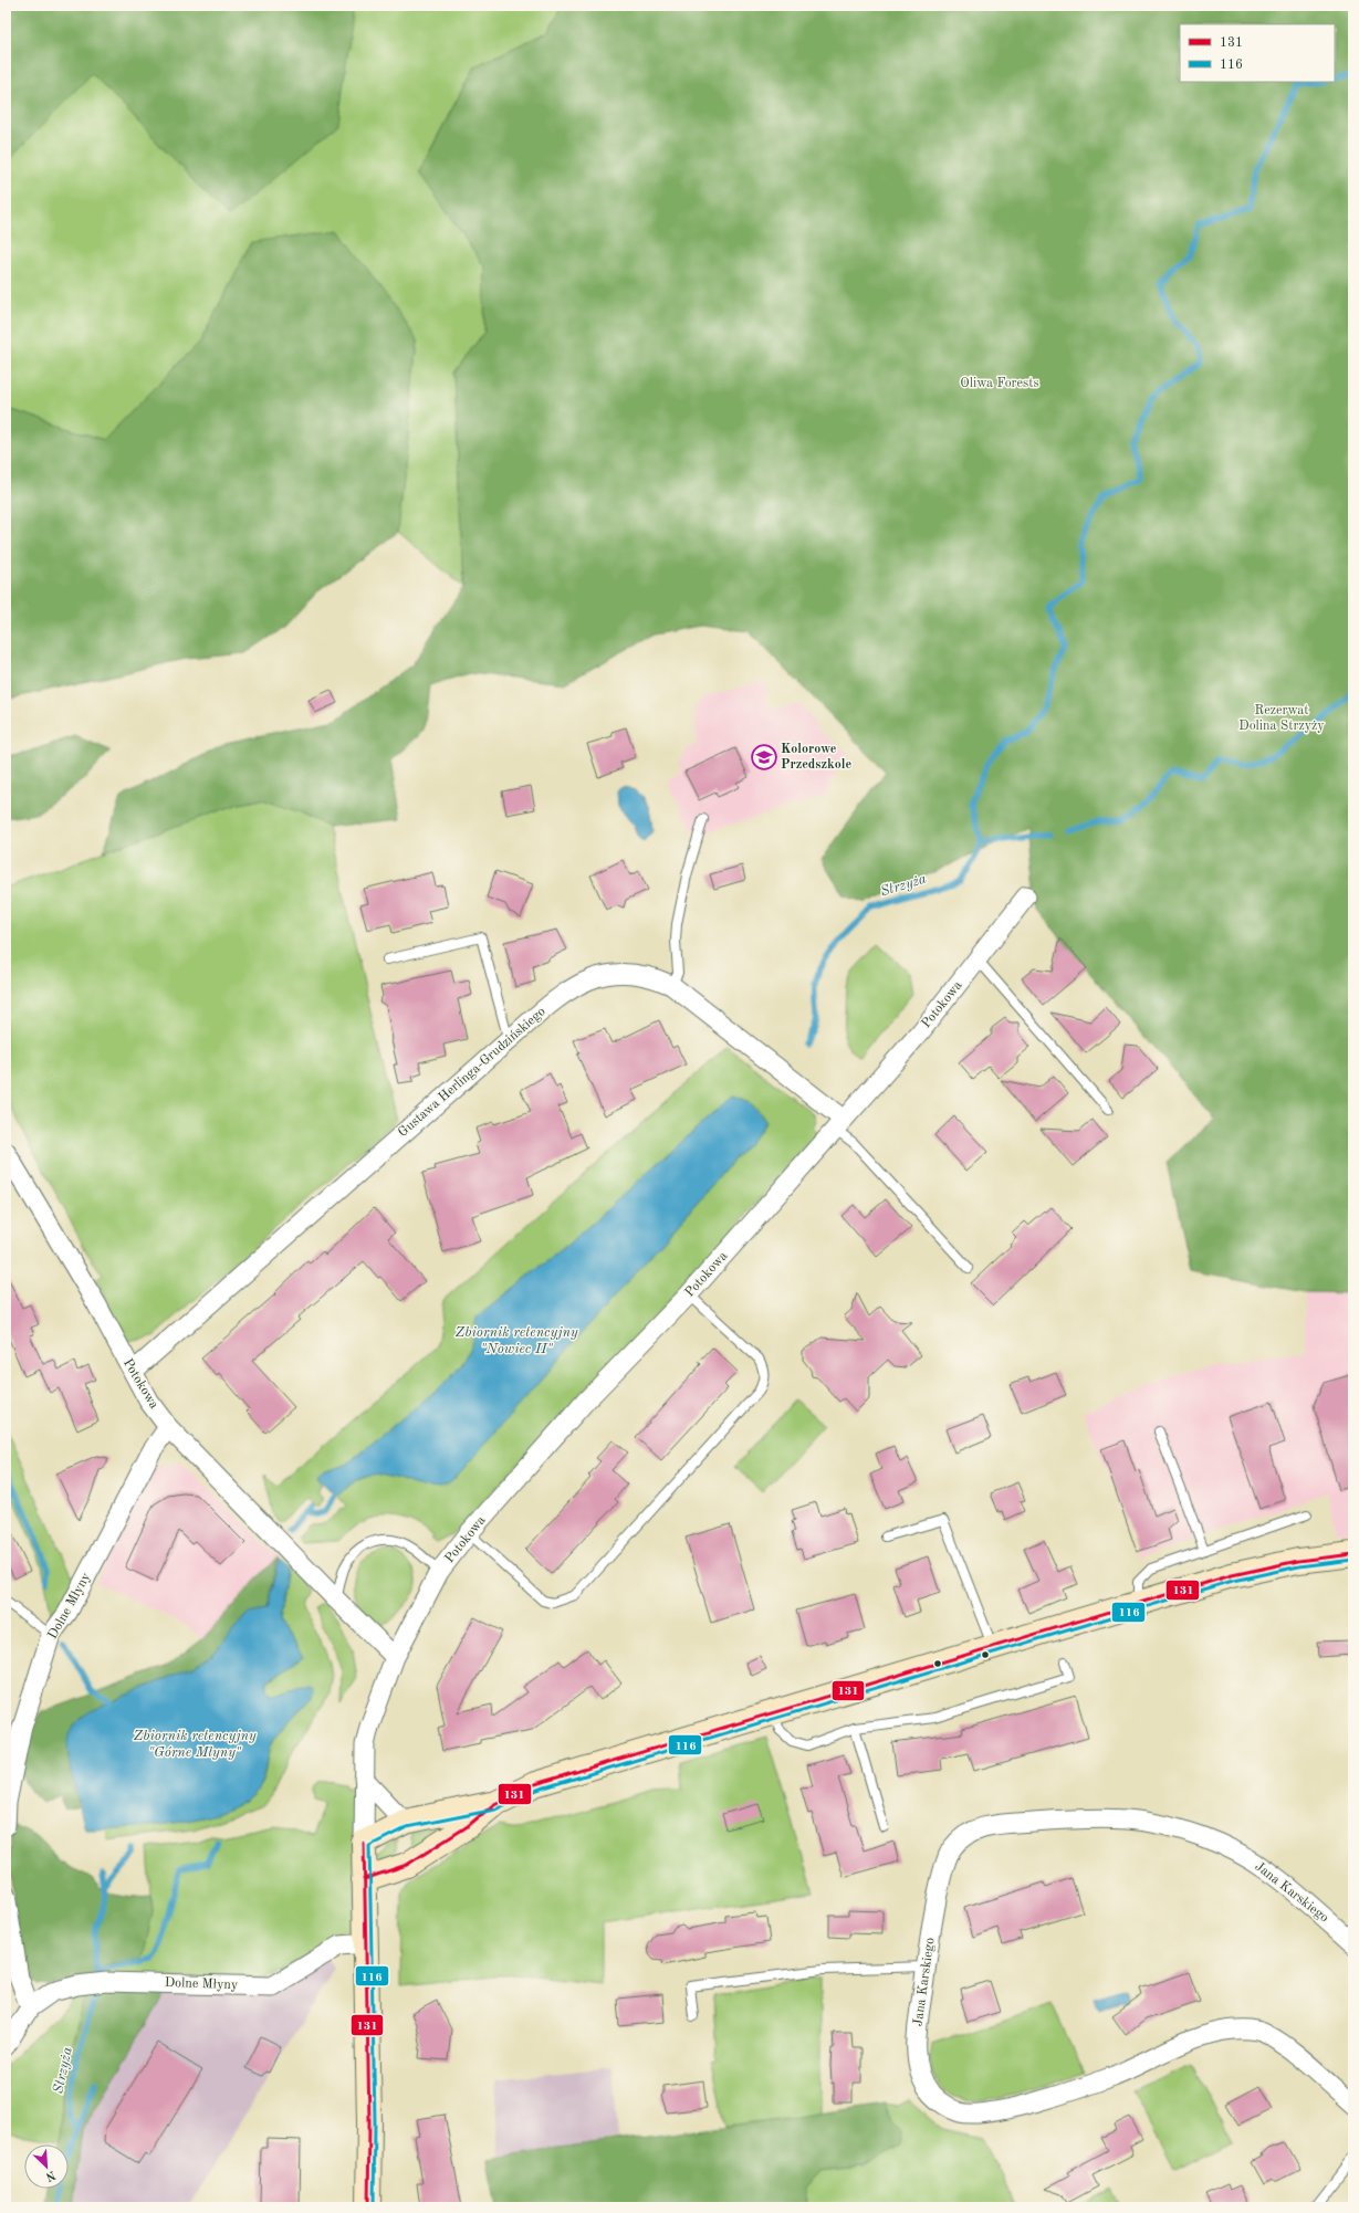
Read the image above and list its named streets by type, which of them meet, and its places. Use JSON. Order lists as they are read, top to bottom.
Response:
{
  "streets": {
    "street": [
      "Potokowa",
      "Gustawa Herlinga-Grudzińskiego",
      "Dolne Młyny",
      "Jana Karskiego"
    ]
  },
  "crossings": [
    ["Potokowa", "Gustawa Herlinga-Grudzińskiego"],
    ["Potokowa", "Dolne Młyny"]
  ],
  "water": ["Strzyża", "Zbiornik retencyjny \"Nowiec II\"", "Zbiornik retencyjny \"Górne Młyny\""],
  "parks": ["Oliwa Forests", "Rezerwat Dolina Strzyży"],
  "places": {
    "school or university": ["Kolorowe Przedszkole"]
  },
  "lines": ["transit line 131", "transit line 116"],
  "legend": ["131", "116"],
  "north": "bottom right"
}
